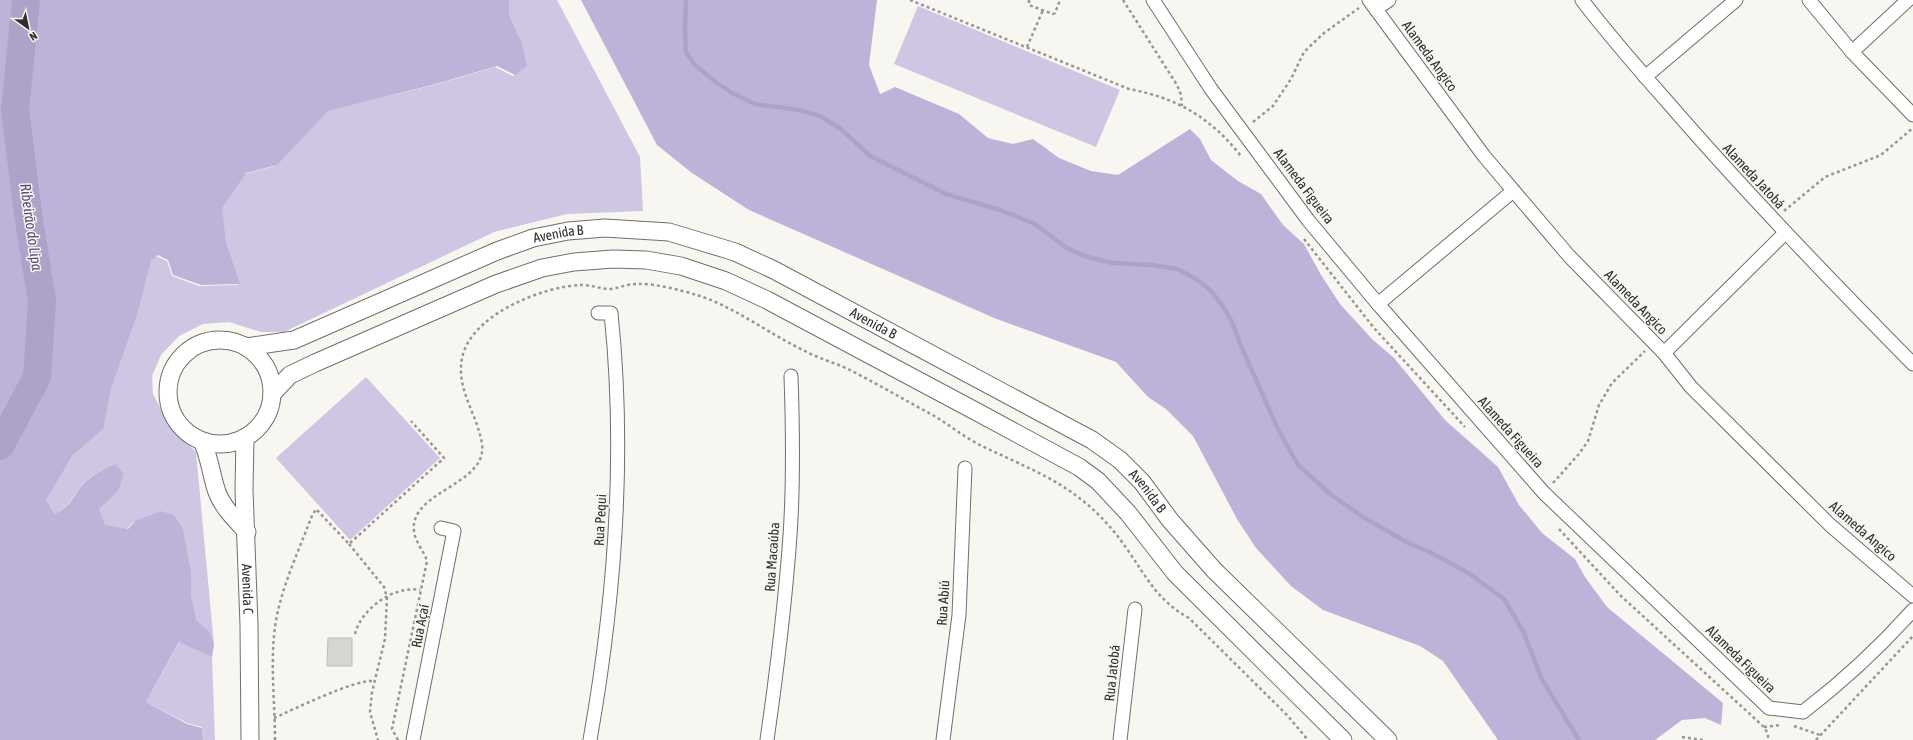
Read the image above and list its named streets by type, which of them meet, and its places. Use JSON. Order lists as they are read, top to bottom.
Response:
{
  "streets": {
    "street": [
      "Alameda Angico",
      "Alameda Jatobá",
      "Alameda Figueira",
      "Avenida B",
      "Rua Pequi",
      "Rua Macaúba",
      "Avenida C",
      "Rua Abiú",
      "Rua Açaí",
      "Rua Jatobá"
    ]
  },
  "crossings": [
    ["Avenida B", "Avenida C"]
  ],
  "water": ["Ribeirão do Lipa"],
  "north": "bottom right"
}
